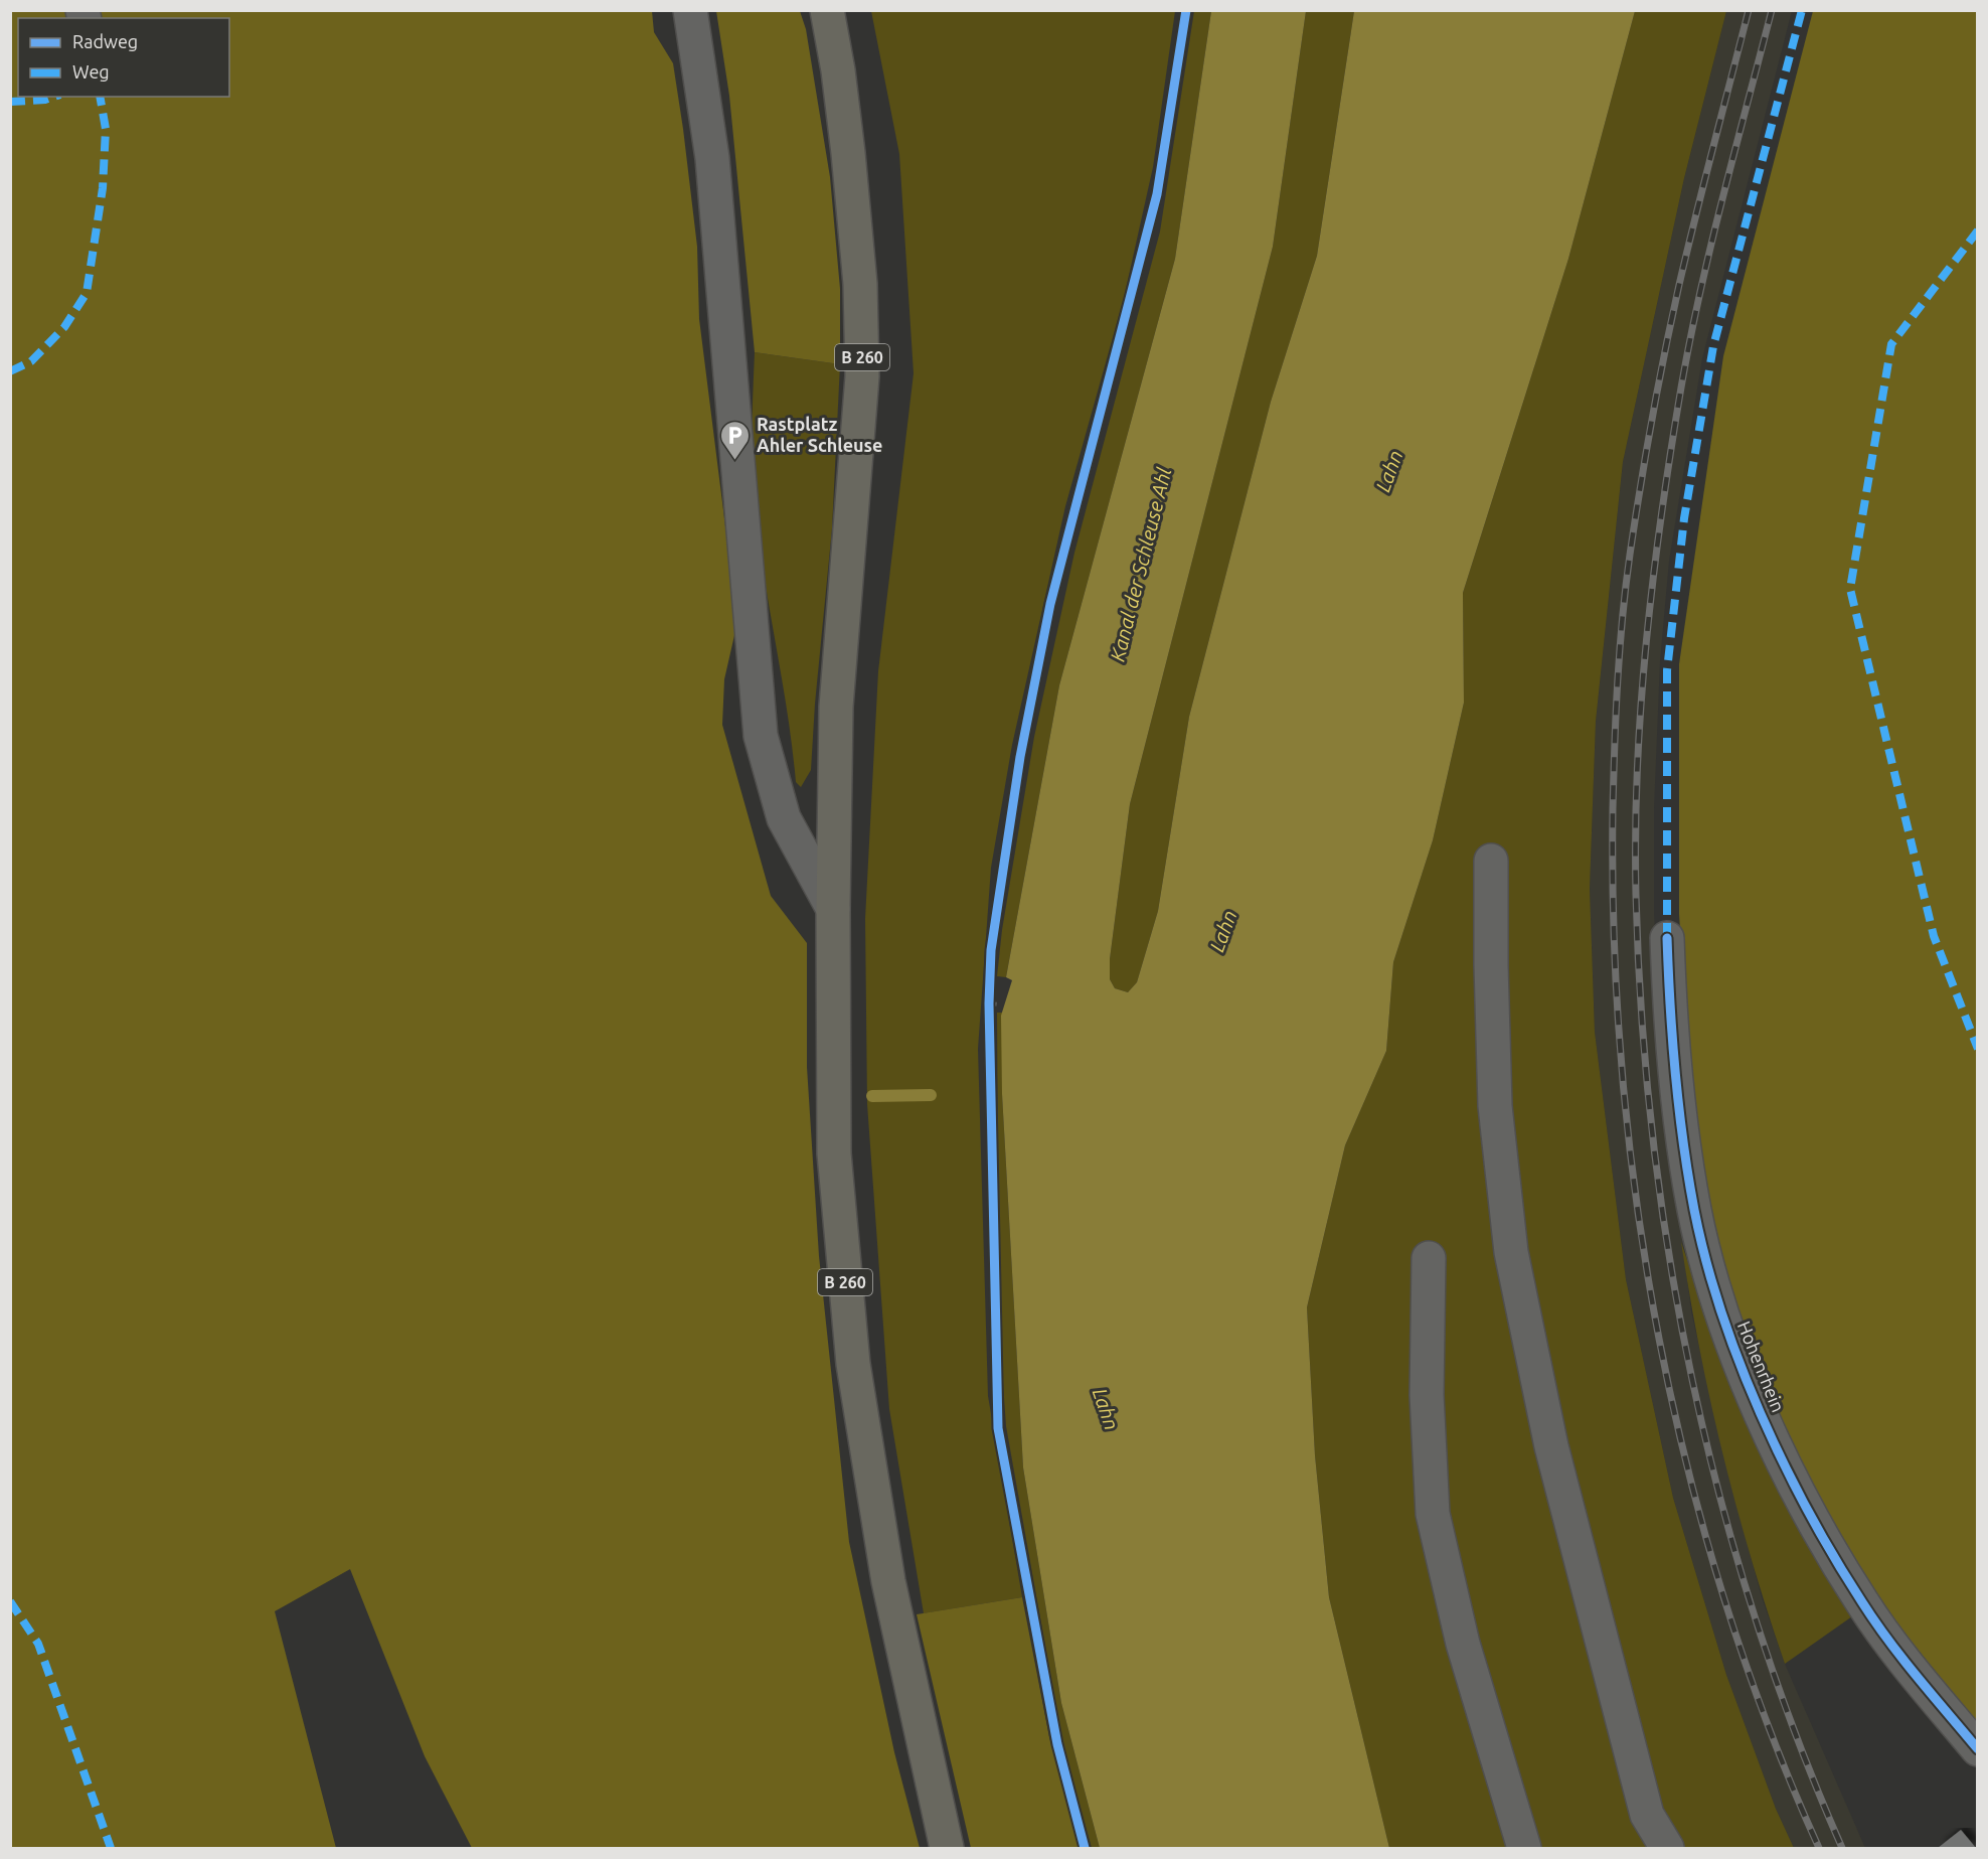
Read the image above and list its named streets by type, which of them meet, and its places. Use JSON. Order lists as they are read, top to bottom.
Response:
{
  "streets": {
    "main road": ["B 260"],
    "street": ["Hohenrhein"]
  },
  "water": ["Lahn", "Kanal der Schleuse Ahl"],
  "places": {
    "parking": ["Rastplatz Ahler Schleuse"]
  },
  "legend": ["Radweg", "Weg"]
}
